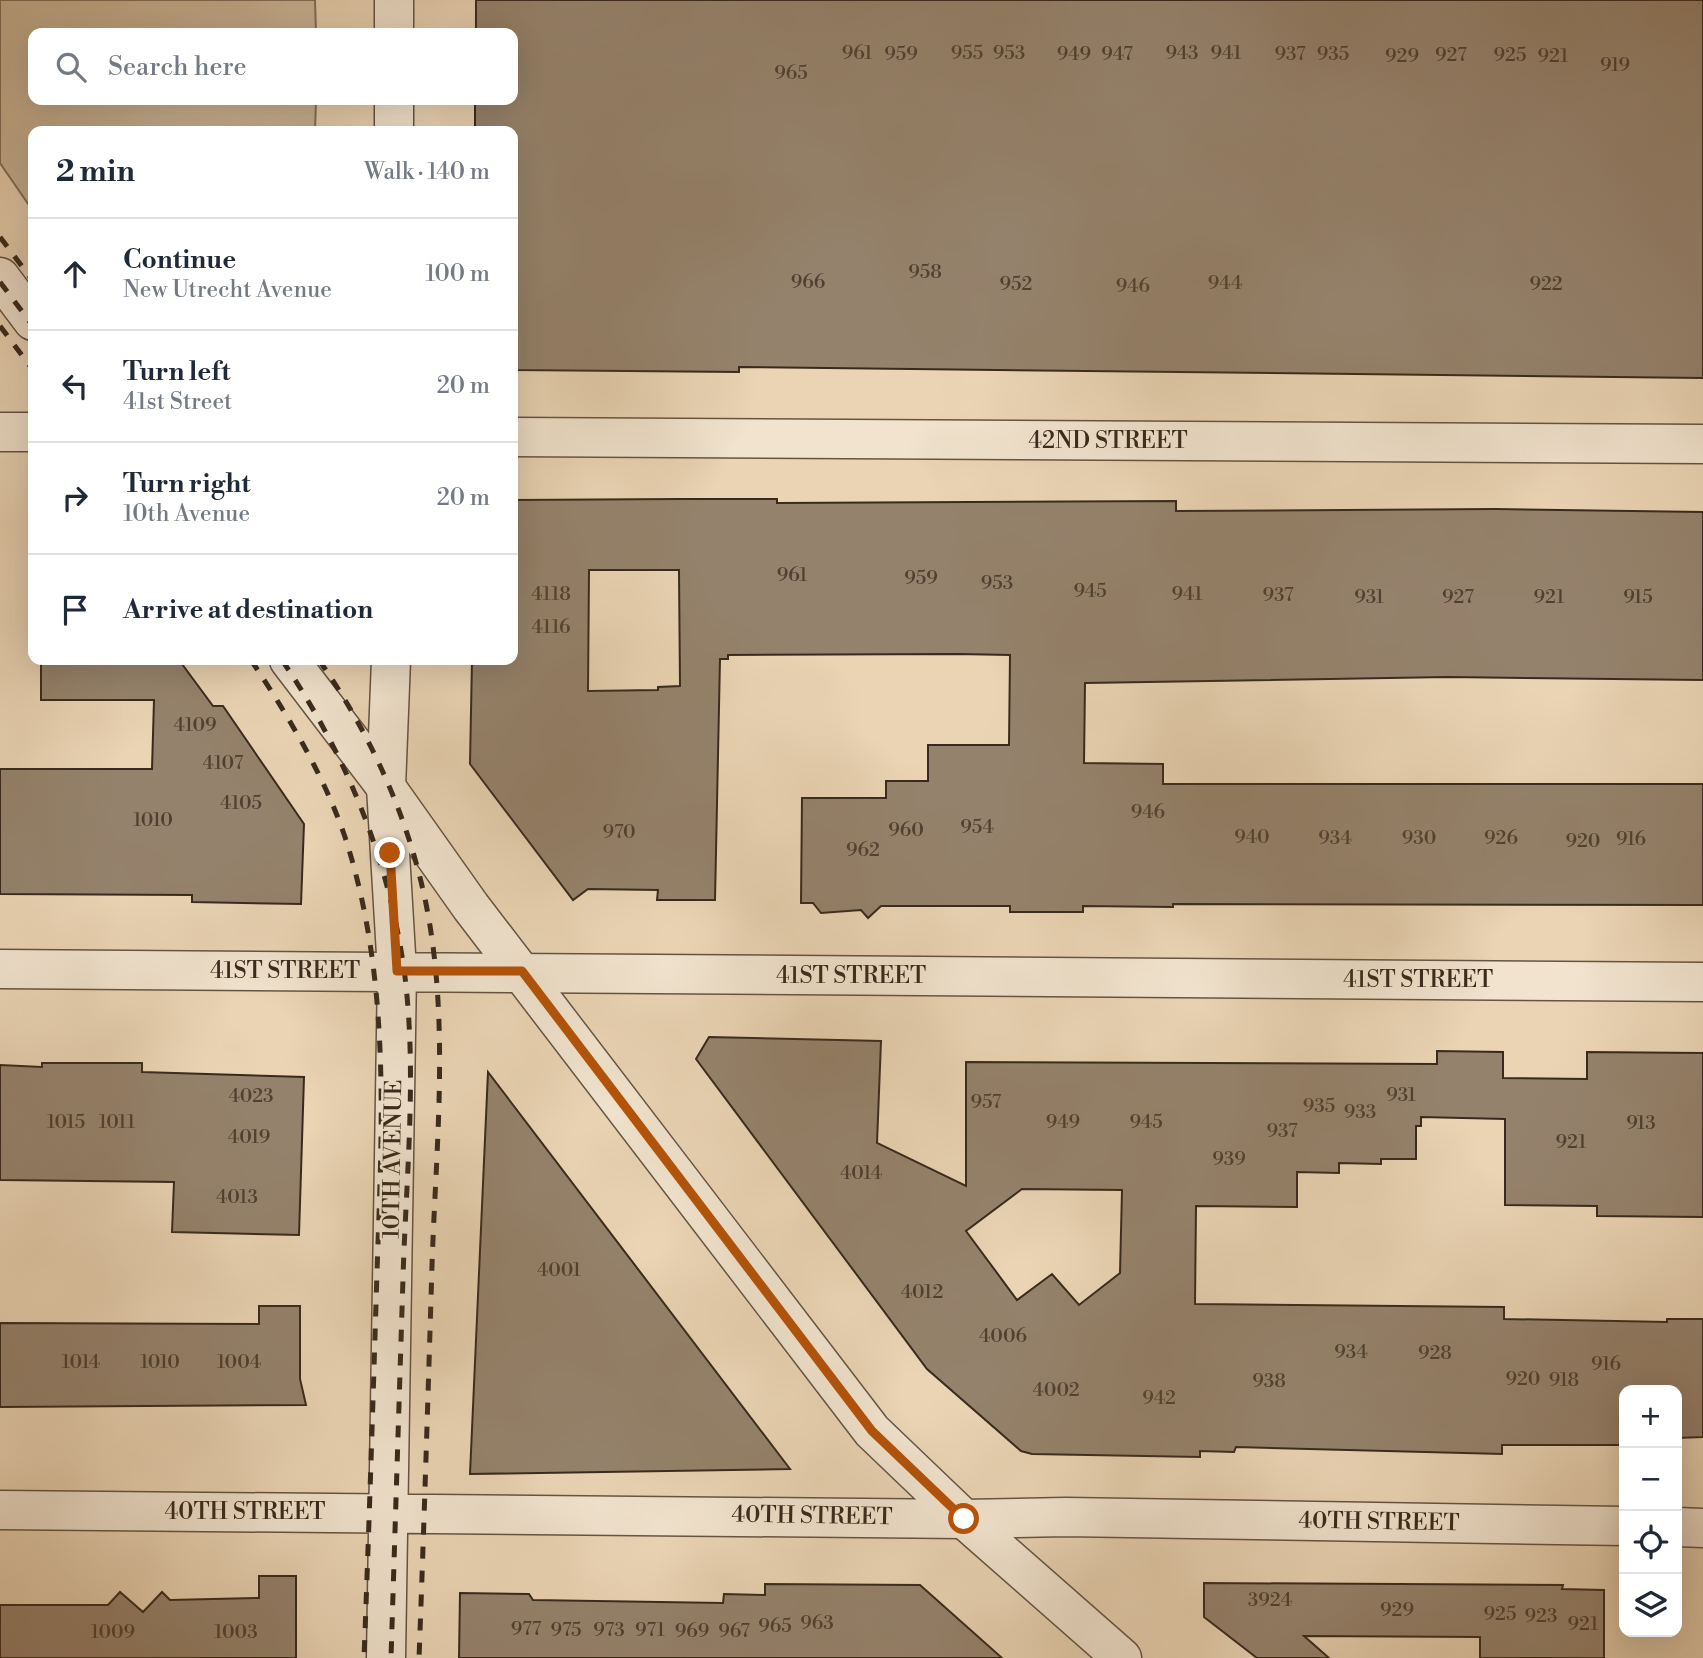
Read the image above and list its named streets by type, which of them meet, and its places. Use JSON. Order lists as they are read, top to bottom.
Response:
{
  "streets": {
    "street": [
      "42ND STREET",
      "41ST STREET",
      "10TH AVENUE",
      "40TH STREET"
    ]
  },
  "crossings": [
    ["41ST STREET", "10TH AVENUE"],
    ["10TH AVENUE", "40TH STREET"]
  ],
  "house_numbers": [
    "961",
    "955",
    "953",
    "943",
    "941",
    "959",
    "949",
    "947",
    "937",
    "935",
    "927",
    "925",
    "929",
    "921",
    "919",
    "965",
    "958",
    "966",
    "944",
    "952",
    "922",
    "946",
    "961",
    "959",
    "953",
    "945",
    "4118",
    "941",
    "937",
    "931",
    "927",
    "921",
    "915",
    "4116",
    "4109",
    "4107",
    "4105",
    "946",
    "1010",
    "954",
    "960",
    "970",
    "940",
    "934",
    "930",
    "926",
    "916",
    "920",
    "962",
    "931",
    "4023",
    "957",
    "935",
    "933",
    "1015",
    "1011",
    "949",
    "945",
    "913",
    "937",
    "4019",
    "921",
    "939",
    "4014",
    "4013",
    "4001",
    "4012",
    "4006",
    "934",
    "928",
    "1014",
    "1010",
    "1004",
    "916",
    "920",
    "918",
    "938",
    "4002",
    "942",
    "3924",
    "929",
    "925",
    "923",
    "963",
    "921",
    "965",
    "977",
    "975",
    "973",
    "971",
    "969",
    "967",
    "1009",
    "1003"
  ],
  "page": {
    "search": "Search here",
    "heading": ["2 min", "Walk · 140 m"],
    "list": [
      ["Continue", "New Utrecht Avenue", "100 m"],
      ["Turn left", "41st Street", "20 m"],
      ["Turn right", "10th Avenue", "20 m"],
      "Arrive at destination"
    ],
    "map_buttons": ["+", "−"]
  }
}
